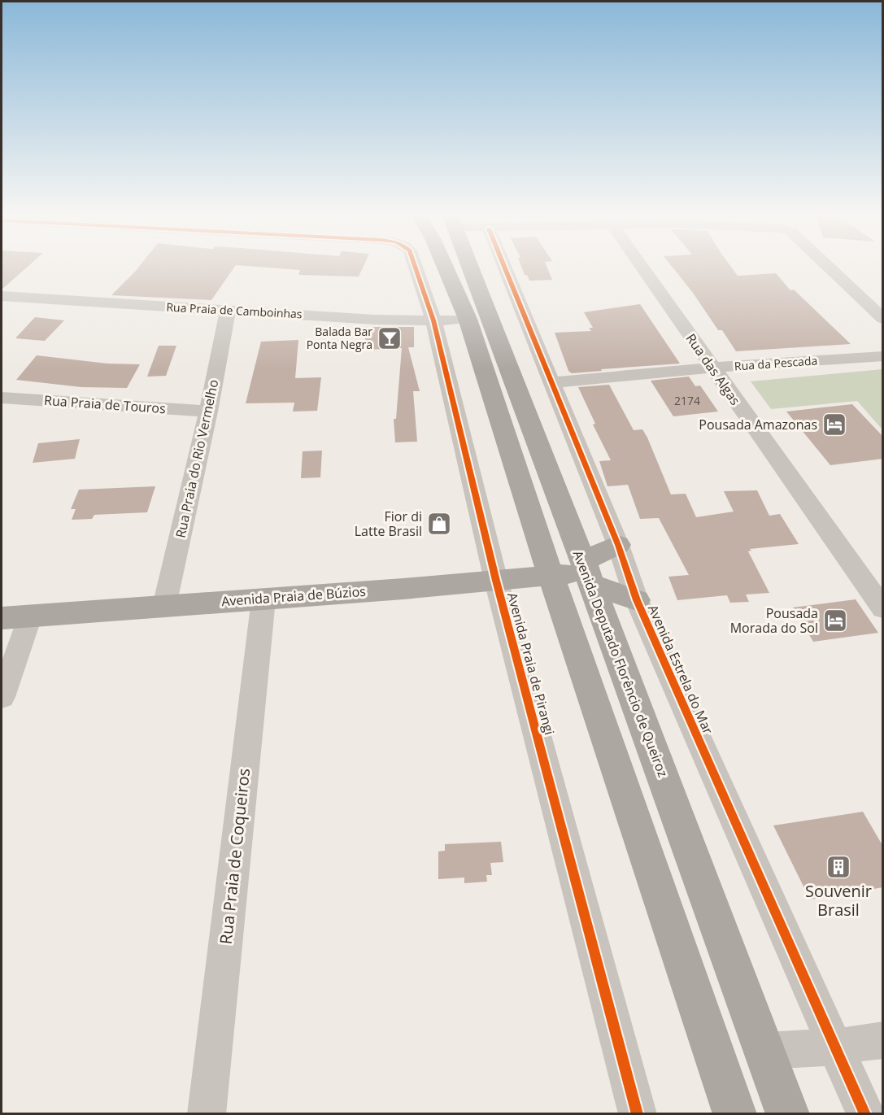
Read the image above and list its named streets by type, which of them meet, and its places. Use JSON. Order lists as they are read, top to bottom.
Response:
{
  "streets": {
    "main road": ["Avenida Praia de Búzios", "Avenida Deputado Florêncio de Queiroz"],
    "street": [
      "Rua Praia de Camboinhas",
      "Rua da Pescada",
      "Rua das Algas",
      "Rua Praia de Touros",
      "Rua Praia do Rio Vermelho",
      "Avenida Praia de Pirangi",
      "Avenida Estrela do Mar",
      "Rua Praia de Coqueiros"
    ]
  },
  "crossings": [
    ["Rua Praia de Camboinhas", "Rua Praia do Rio Vermelho"],
    ["Rua Praia de Camboinhas", "Avenida Praia de Pirangi"],
    ["Rua da Pescada", "Rua das Algas"],
    ["Rua da Pescada", "Avenida Estrela do Mar"],
    ["Rua Praia de Touros", "Rua Praia do Rio Vermelho"],
    ["Rua Praia do Rio Vermelho", "Avenida Praia de Búzios"],
    ["Avenida Praia de Búzios", "Avenida Praia de Pirangi"],
    ["Avenida Praia de Búzios", "Avenida Deputado Florêncio de Queiroz"],
    ["Avenida Praia de Búzios", "Rua Praia de Coqueiros"]
  ],
  "places": {
    "bar": ["Balada Bar Ponta Negra"],
    "hotel": ["Pousada Amazonas", "Pousada Morada do Sol"],
    "shop": ["Fior di Latte Brasil"],
    "building": ["Souvenir Brasil"]
  },
  "house_numbers": ["2174"]
}
